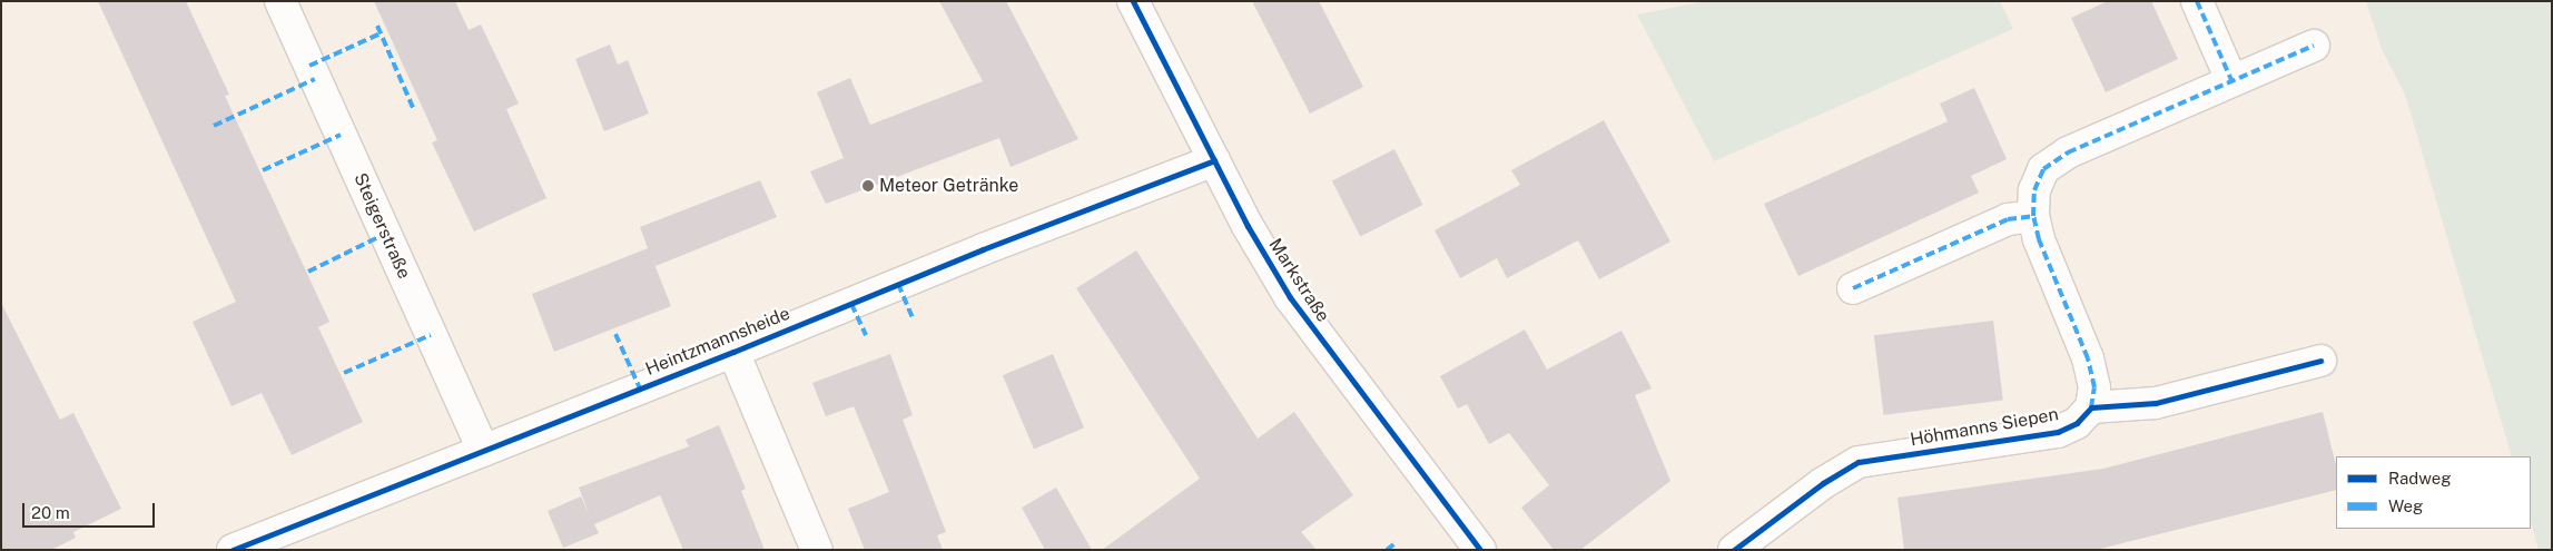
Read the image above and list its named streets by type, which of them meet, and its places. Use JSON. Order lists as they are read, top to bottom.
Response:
{
  "streets": {
    "street": [
      "Steigerstraße",
      "Markstraße",
      "Heintzmannsheide",
      "Höhmanns Siepen"
    ]
  },
  "crossings": [
    ["Steigerstraße", "Heintzmannsheide"],
    ["Markstraße", "Heintzmannsheide"]
  ],
  "places": ["Meteor Getränke"],
  "legend": ["Radweg", "Weg"],
  "scale_bar": "20 m"
}
